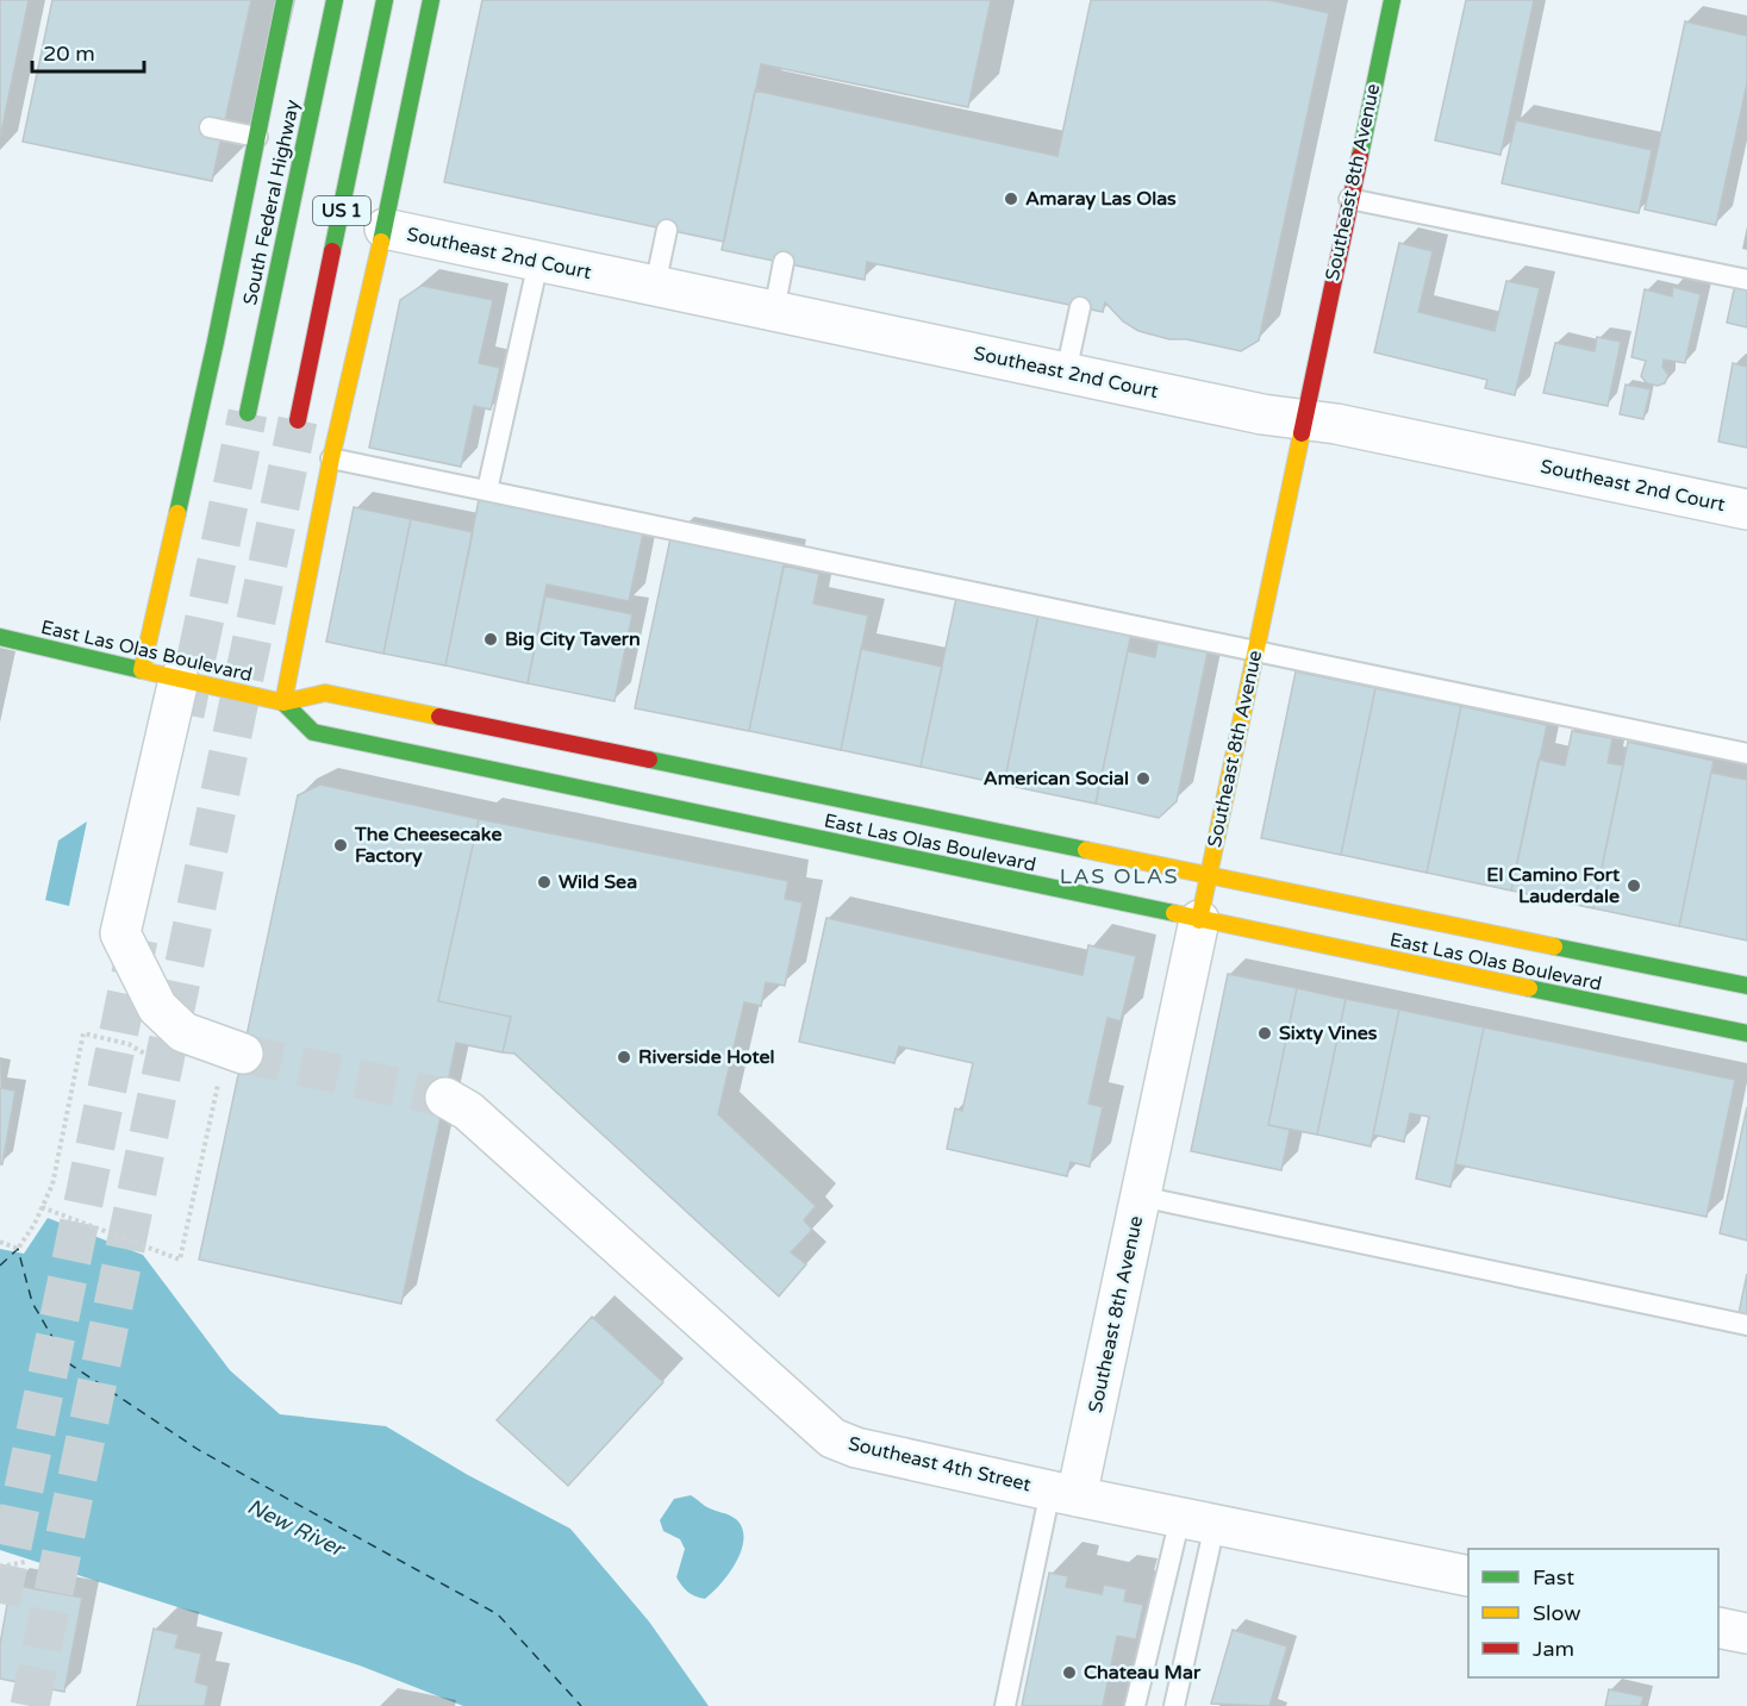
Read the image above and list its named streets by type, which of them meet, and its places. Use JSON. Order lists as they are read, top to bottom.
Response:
{
  "streets": {
    "main road": [
      "Southeast 8th Avenue",
      "South Federal Highway",
      "US 1",
      "East Las Olas Boulevard"
    ],
    "street": ["Southeast 2nd Court", "Southeast 4th Street"]
  },
  "crossings": [
    ["Southeast 8th Avenue", "Southeast 2nd Court"],
    ["Southeast 8th Avenue", "East Las Olas Boulevard"],
    ["Southeast 8th Avenue", "Southeast 4th Street"]
  ],
  "districts": ["LAS OLAS"],
  "water": ["New River"],
  "places": [
    "Amaray Las Olas",
    "Big City Tavern",
    "American Social",
    "The Cheesecake Factory",
    "Wild Sea",
    "El Camino Fort Lauderdale",
    "Sixty Vines",
    "Riverside Hotel",
    "Chateau Mar"
  ],
  "legend": ["Fast", "Slow", "Jam"],
  "scale_bar": "20 m"
}
